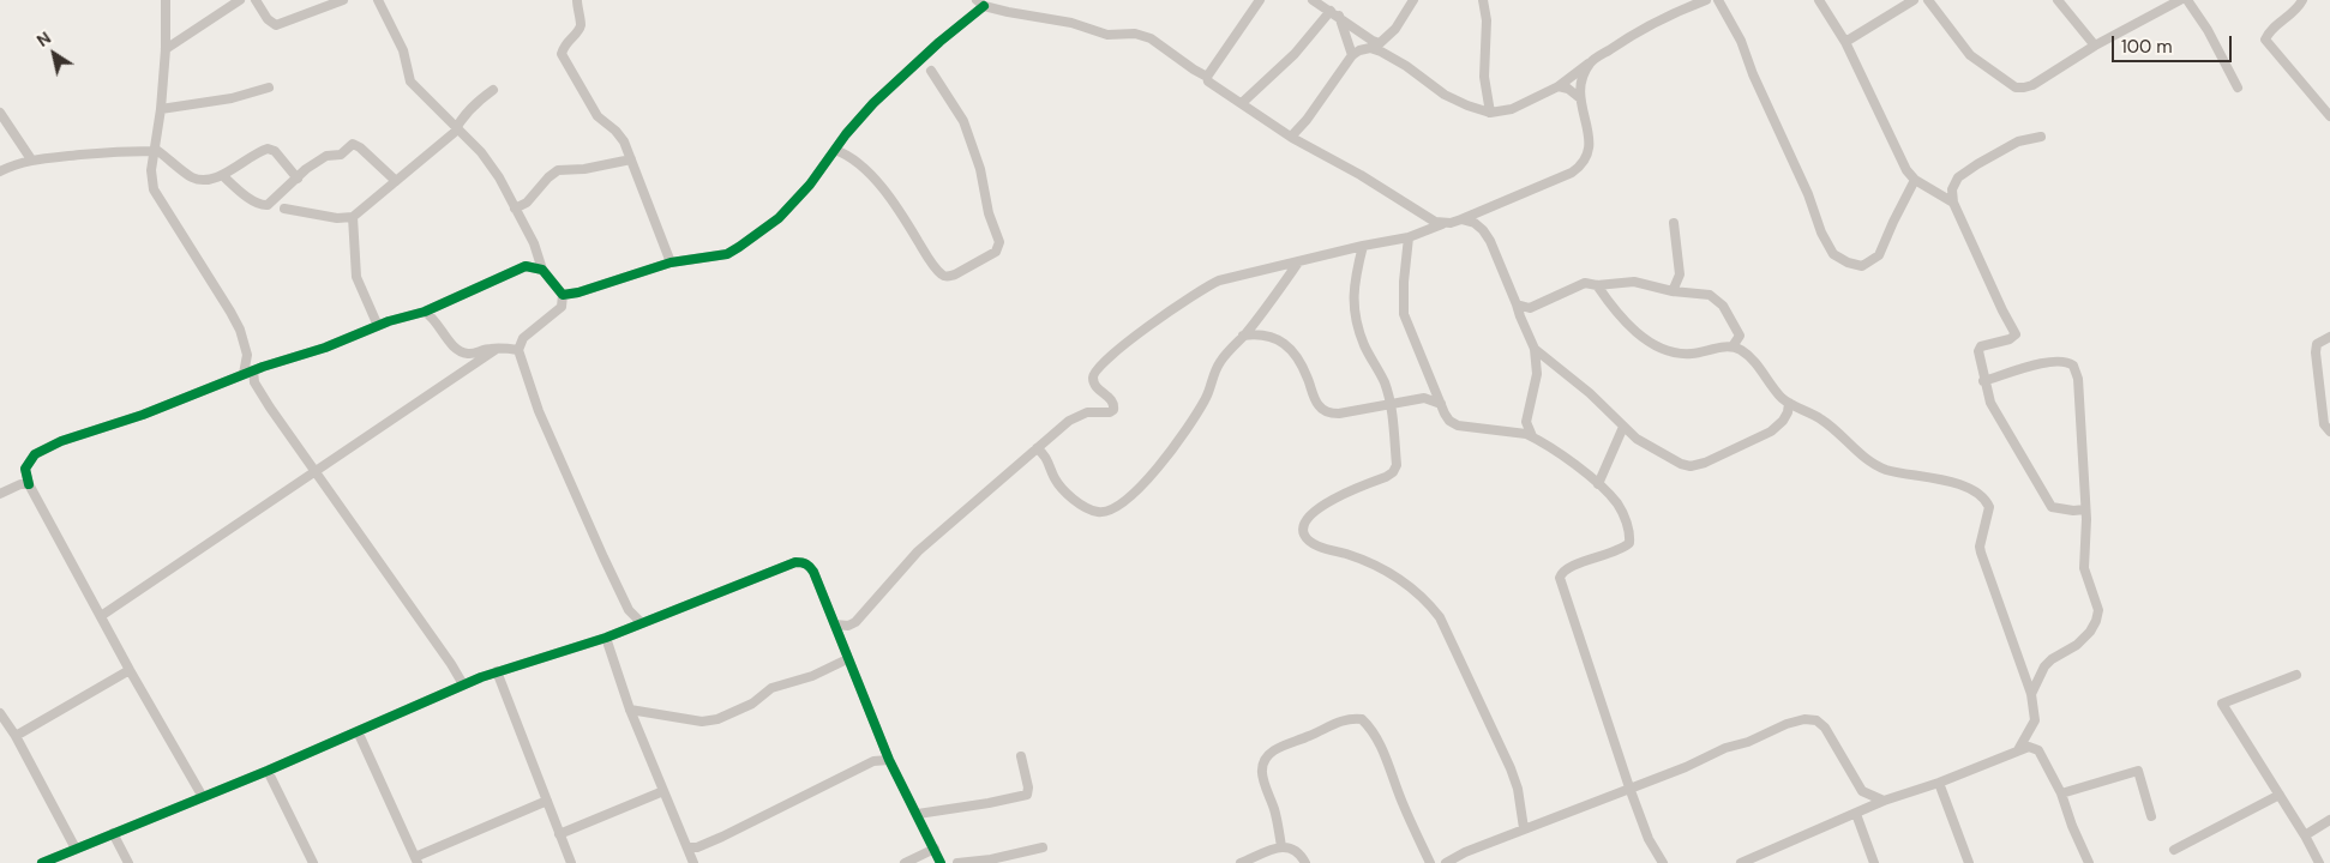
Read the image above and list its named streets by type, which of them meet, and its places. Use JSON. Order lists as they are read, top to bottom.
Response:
{
  "scale_bar": "100 m",
  "north": "top left"
}
